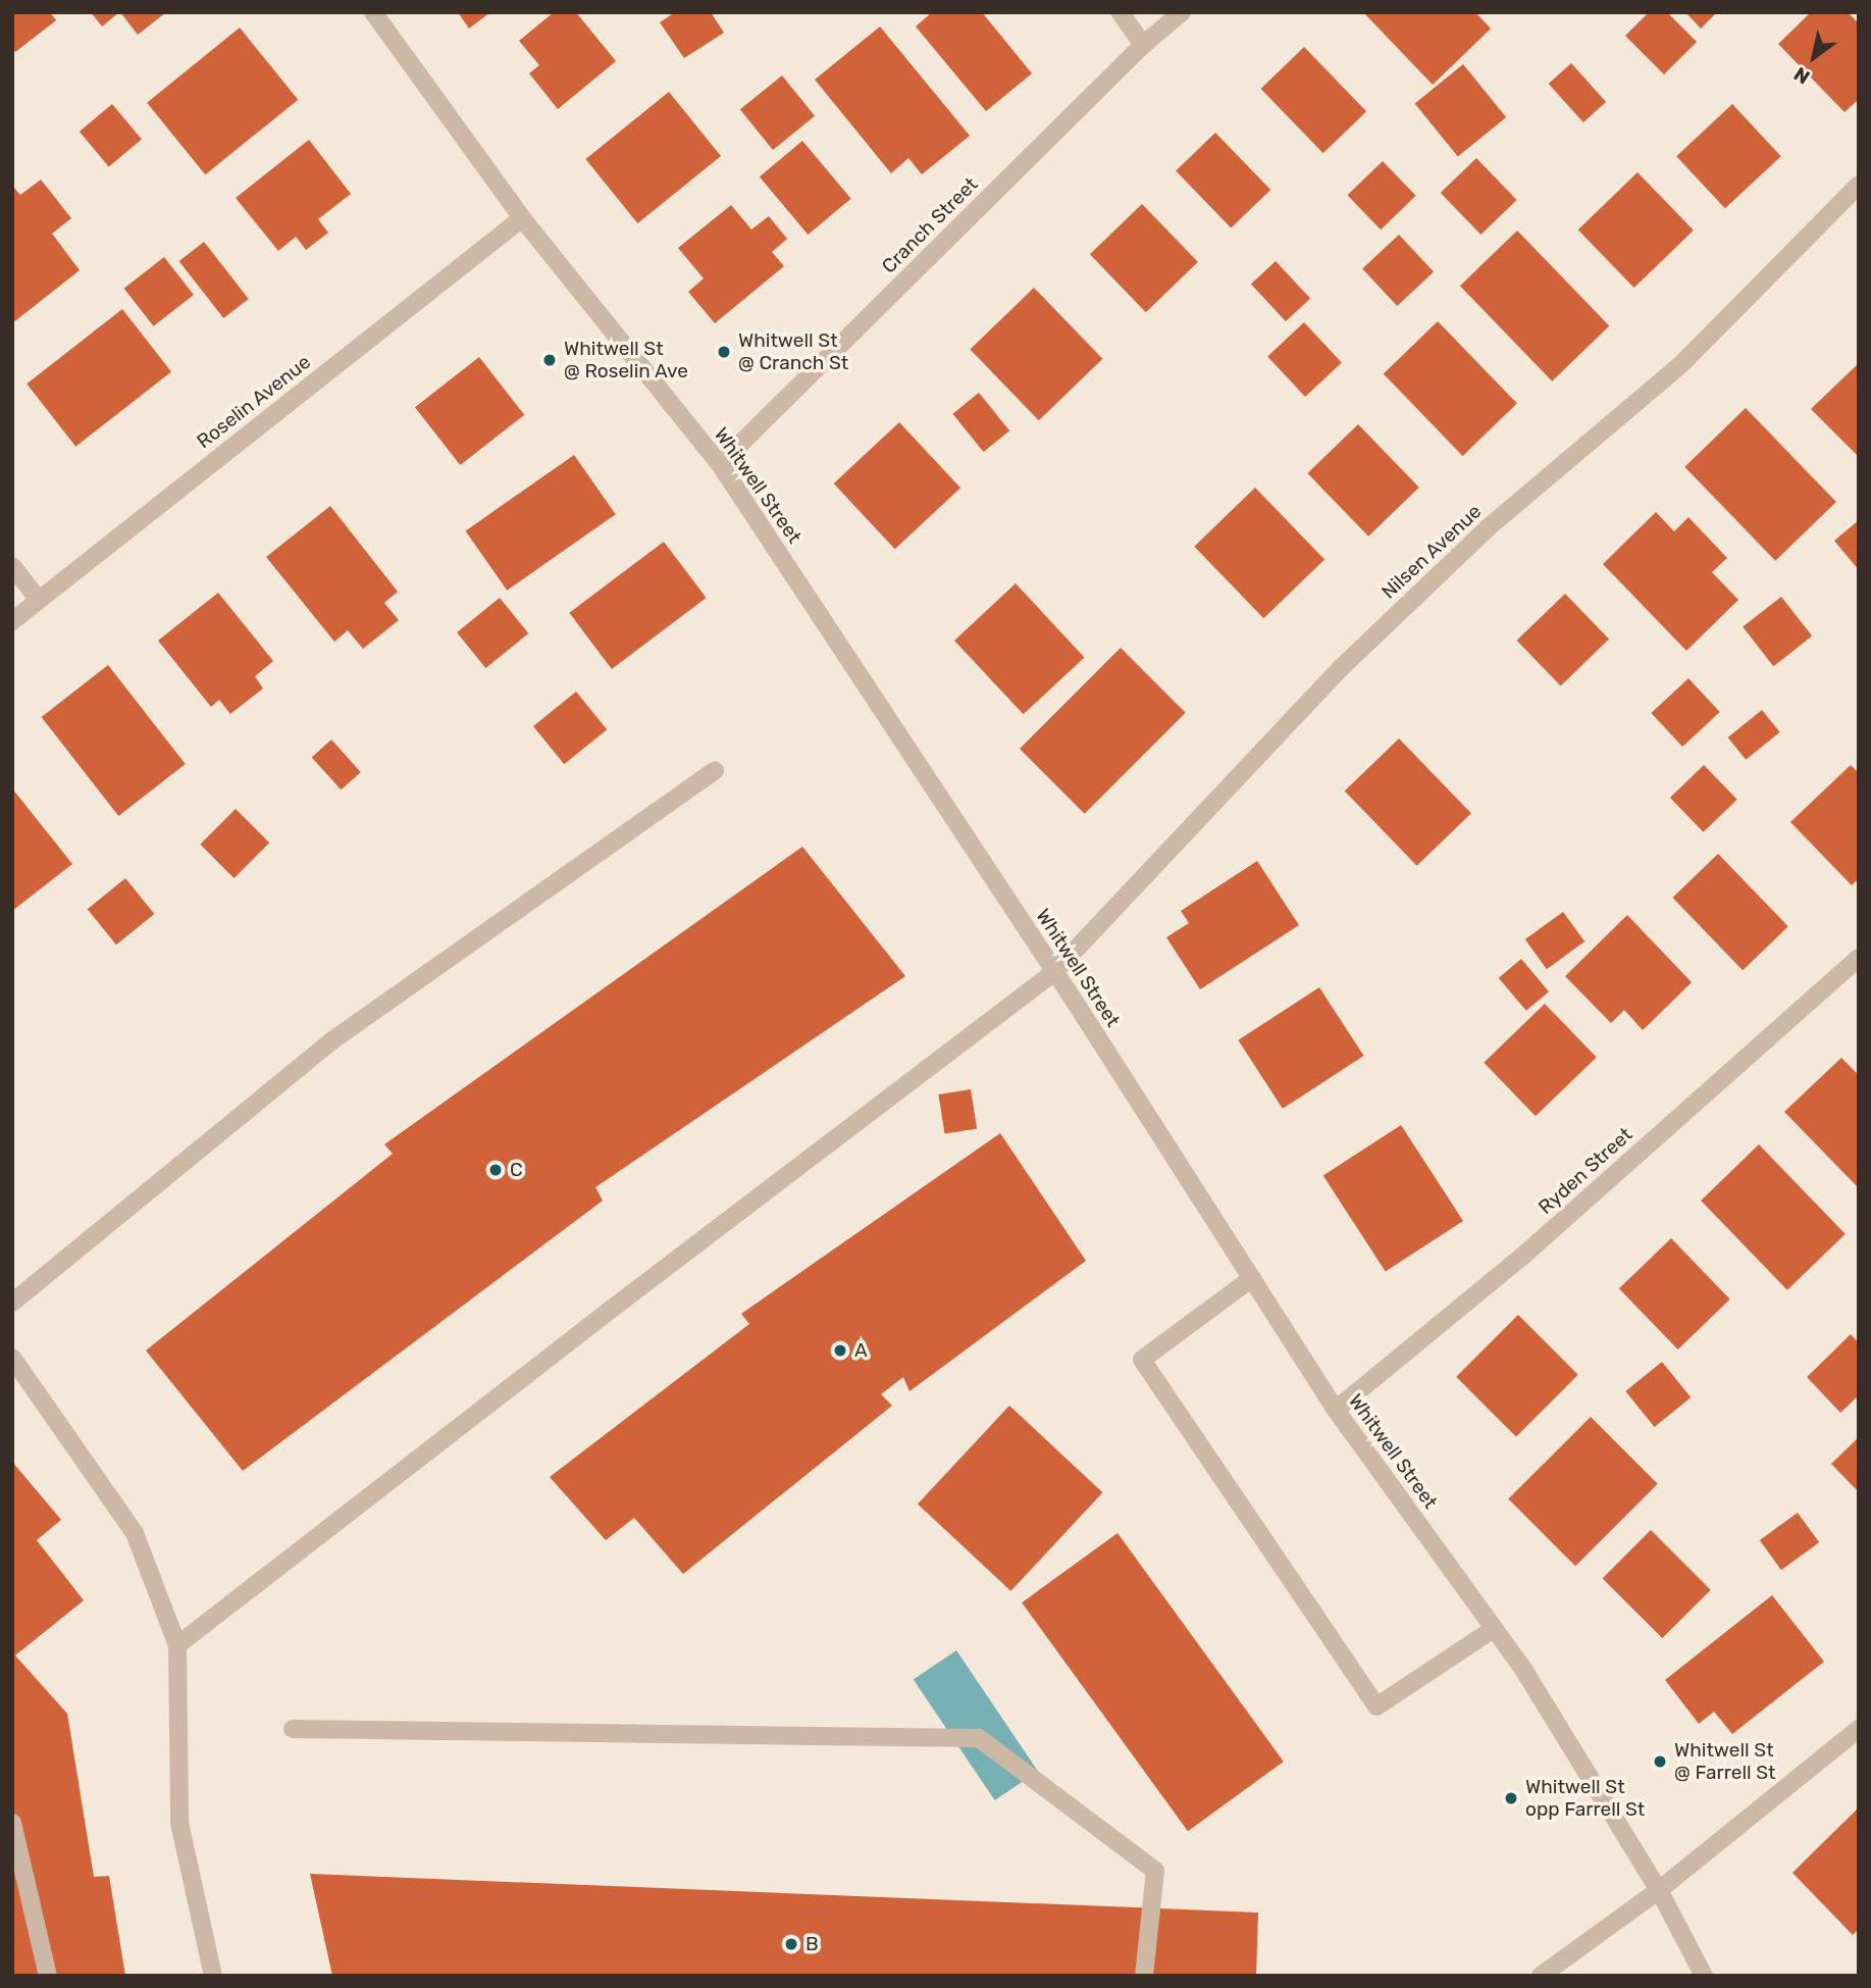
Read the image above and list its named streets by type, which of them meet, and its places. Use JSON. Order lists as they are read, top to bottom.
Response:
{
  "streets": {
    "street": [
      "Cranch Street",
      "Roselin Avenue",
      "Whitwell Street",
      "Nilsen Avenue",
      "Ryden Street"
    ]
  },
  "crossings": [
    ["Cranch Street", "Whitwell Street"],
    ["Roselin Avenue", "Whitwell Street"],
    ["Whitwell Street", "Nilsen Avenue"],
    ["Whitwell Street", "Ryden Street"]
  ],
  "places": [
    "Whitwell St @ Cranch St",
    "Whitwell St @ Roselin Ave",
    "C",
    "A",
    "Whitwell St @ Farrell St",
    "Whitwell St opp Farrell St",
    "B"
  ],
  "north": "bottom left"
}
